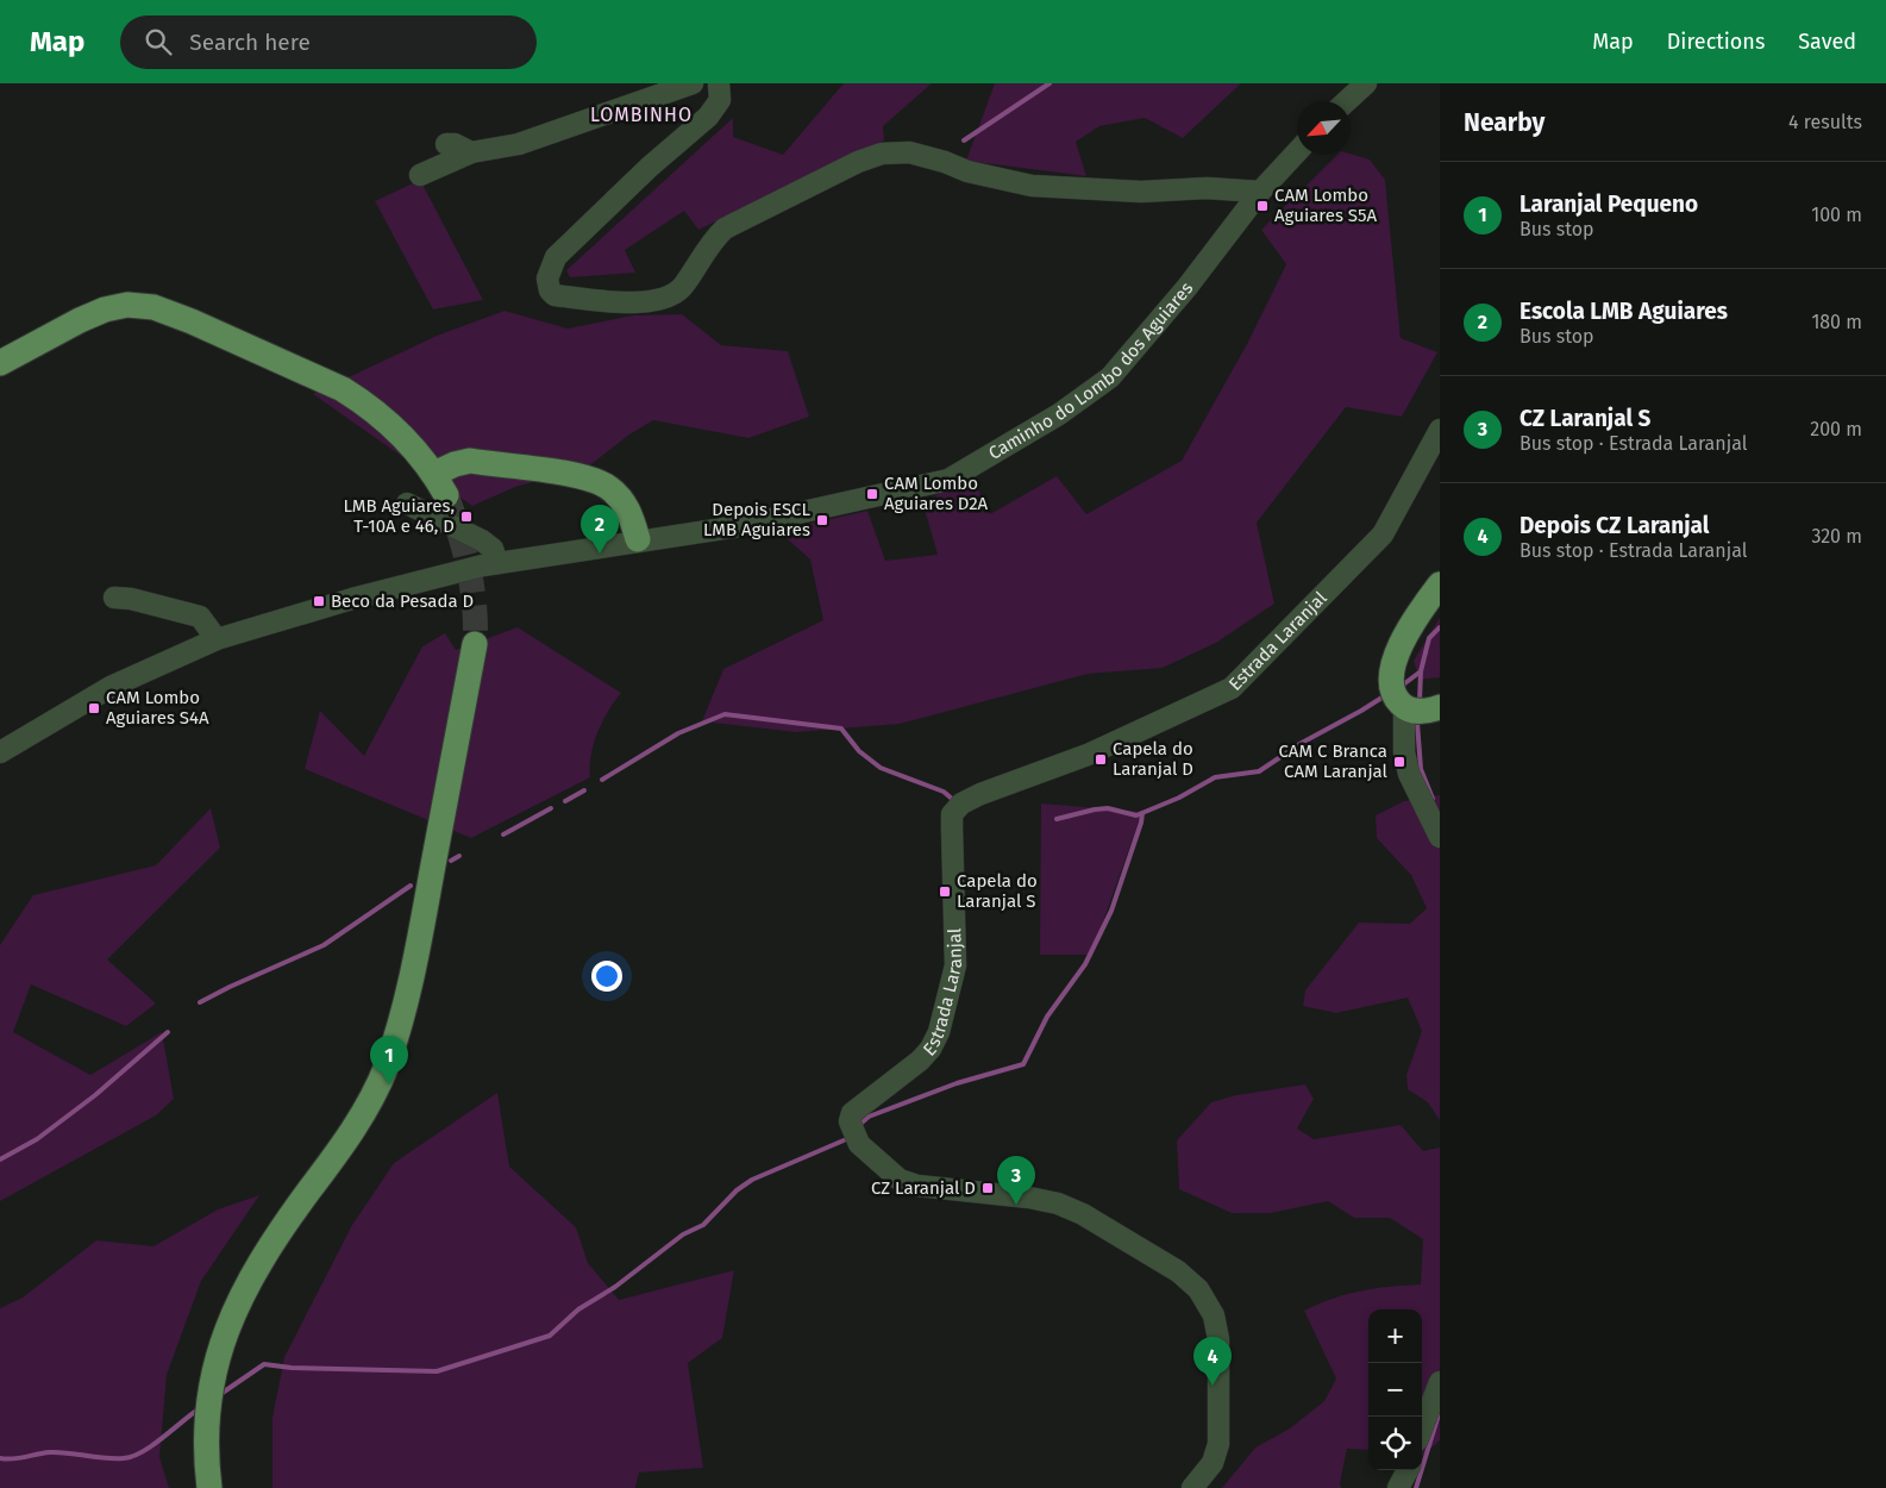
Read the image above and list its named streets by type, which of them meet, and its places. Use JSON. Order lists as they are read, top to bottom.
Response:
{
  "streets": {
    "street": ["Caminho do Lombo dos Aguiares", "Estrada Laranjal"]
  },
  "districts": ["LOMBINHO"],
  "places": {
    "transit": [
      "CAM Lombo Aguiares S5A",
      "CAM Lombo Aguiares D2A",
      "LMB Aguiares, T-10A e 46, D",
      "Depois ESCL LMB Aguiares",
      "Beco da Pesada D",
      "CAM Lombo Aguiares S4A",
      "Capela do Laranjal D",
      "CAM C Branca CAM Laranjal",
      "Capela do Laranjal S",
      "CZ Laranjal D"
    ]
  },
  "north": "bottom left",
  "page": {
    "header": "Map",
    "search": "Search here",
    "nav": ["Map", "Directions", "Saved"],
    "heading": ["Nearby", "4 results"],
    "list": [
      {
        "mark": "1",
        "name": "Laranjal Pequeno",
        "note": "Bus stop",
        "value": "100 m"
      },
      {
        "mark": "2",
        "name": "Escola LMB Aguiares",
        "note": "Bus stop",
        "value": "180 m"
      },
      {
        "mark": "3",
        "name": "CZ Laranjal S",
        "note": "Bus stop · Estrada Laranjal",
        "value": "200 m"
      },
      {
        "mark": "4",
        "name": "Depois CZ Laranjal",
        "note": "Bus stop · Estrada Laranjal",
        "value": "320 m"
      }
    ],
    "pins": [
      "2",
      "1",
      "3",
      "4"
    ],
    "map_buttons": ["+", "−"]
  }
}
